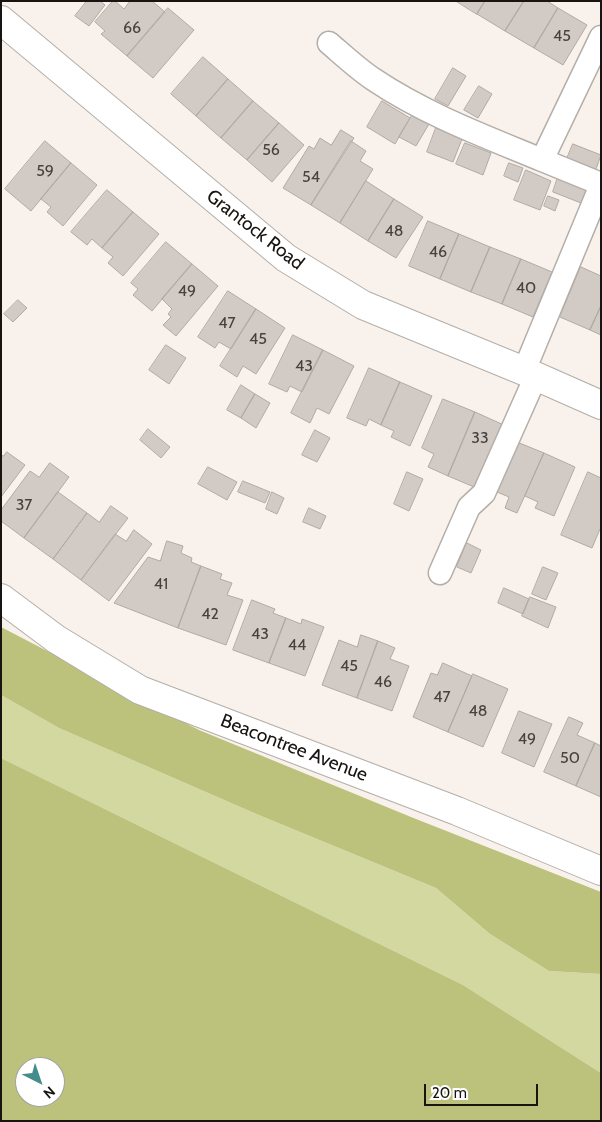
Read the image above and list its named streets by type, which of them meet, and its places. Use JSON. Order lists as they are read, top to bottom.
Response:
{
  "streets": {
    "street": ["Grantock Road", "Beacontree Avenue"]
  },
  "house_numbers": [
    "66",
    "45",
    "56",
    "59",
    "54",
    "48",
    "46",
    "40",
    "49",
    "47",
    "45",
    "43",
    "33",
    "37",
    "41",
    "42",
    "43",
    "44",
    "45",
    "46",
    "47",
    "48",
    "49",
    "50"
  ],
  "scale_bar": "20 m",
  "north": "bottom right"
}
